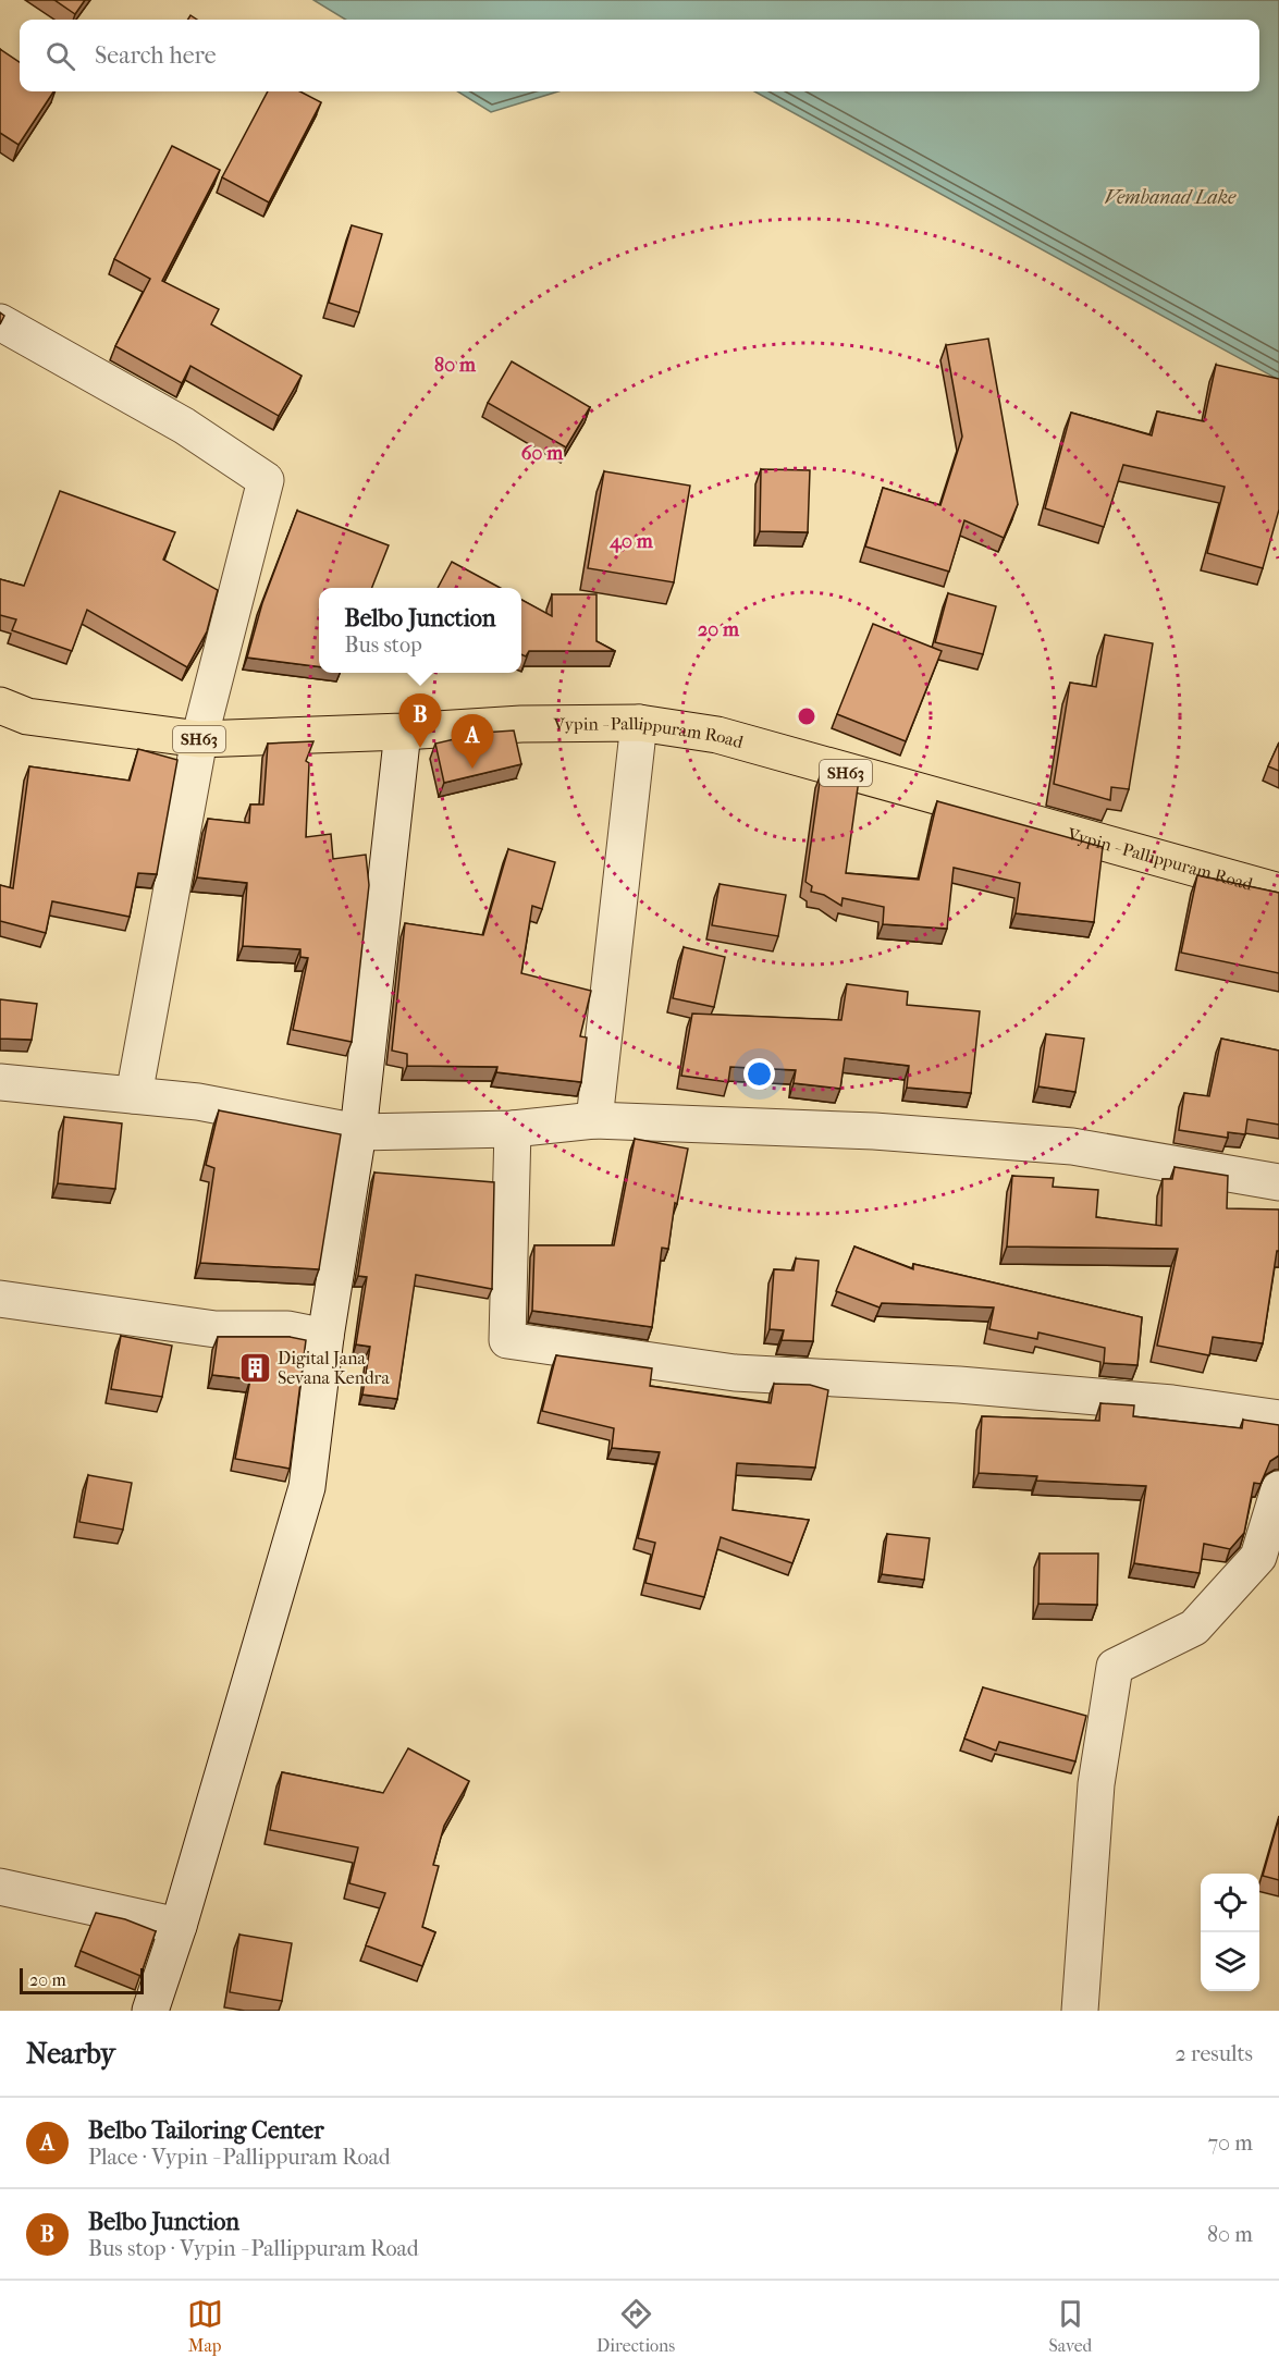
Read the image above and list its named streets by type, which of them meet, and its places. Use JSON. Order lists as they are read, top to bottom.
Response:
{
  "streets": {
    "main road": ["Vypin - Pallippuram Road", "SH63"]
  },
  "water": ["Vembanad Lake"],
  "places": {
    "building": ["Digital Jana Sevana Kendra"]
  },
  "scale_bar": "20 m",
  "page": {
    "search": "Search here",
    "popup": ["Belbo Junction", "Bus stop"],
    "pins": ["B", "A"],
    "scale": "20 m",
    "heading": ["Nearby", "2 results"],
    "list": [
      {
        "mark": "A",
        "name": "Belbo Tailoring Center",
        "note": "Place · Vypin - Pallippuram Road",
        "value": "70 m"
      },
      {
        "mark": "B",
        "name": "Belbo Junction",
        "note": "Bus stop · Vypin - Pallippuram Road",
        "value": "80 m"
      }
    ],
    "nav": ["Map", "Directions", "Saved"]
  },
  "rings": [
    "80 m",
    "60 m",
    "40 m",
    "20 m"
  ]
}
